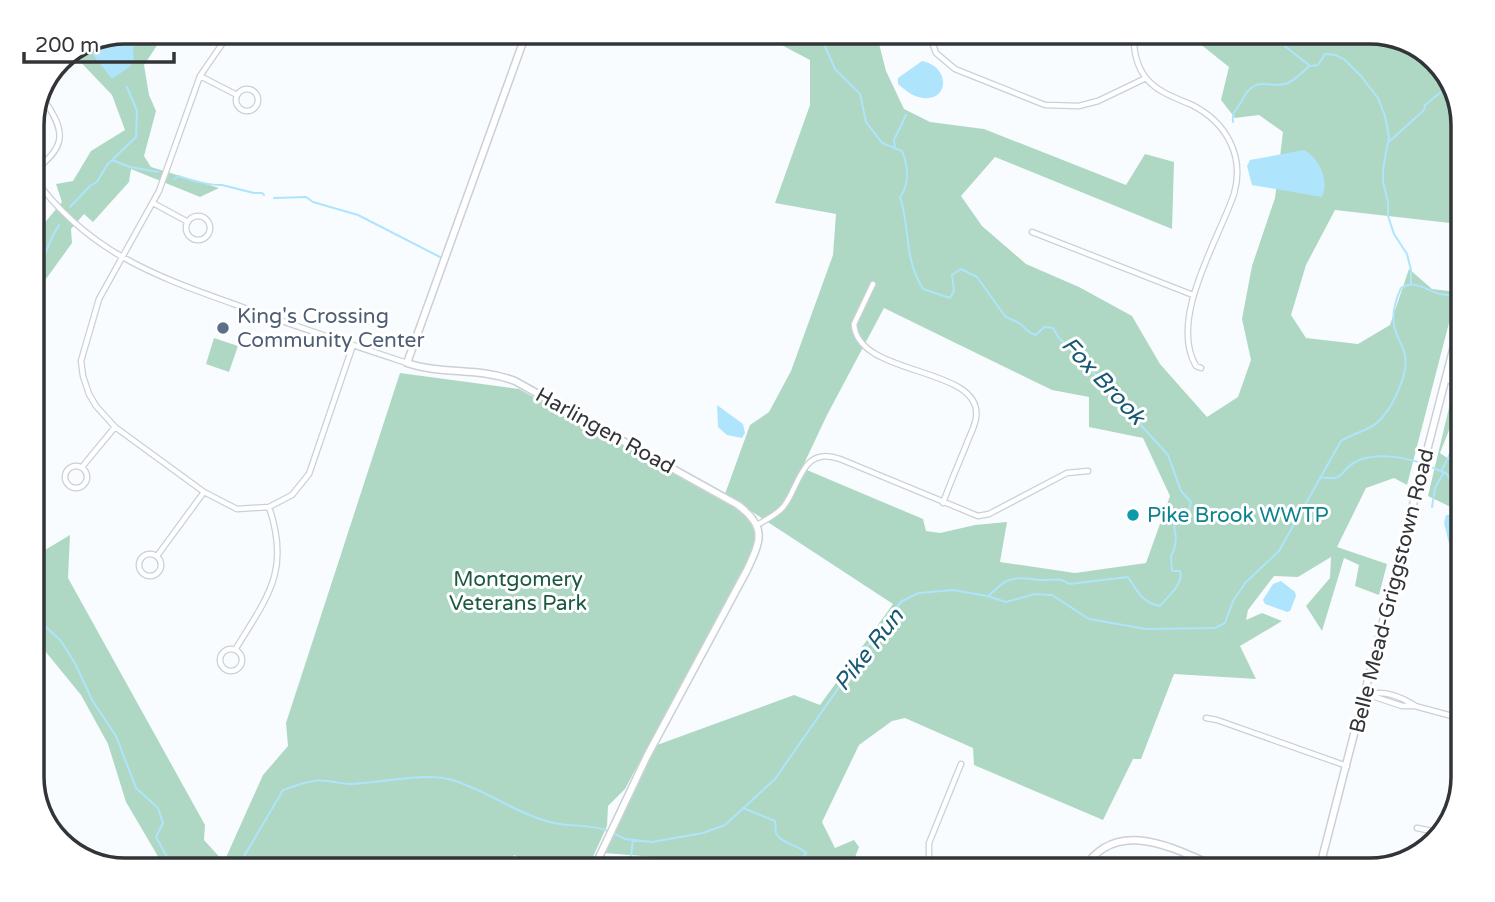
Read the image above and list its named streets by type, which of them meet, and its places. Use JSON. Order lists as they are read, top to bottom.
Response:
{
  "streets": {
    "street": ["Harlingen Road", "Belle Mead-Griggstown Road"]
  },
  "water": ["Fox Brook", "Pike Run"],
  "parks": ["Montgomery Veterans Park"],
  "places": ["King's Crossing Community Center", "Pike Brook WWTP"],
  "scale_bar": "200 m"
}
